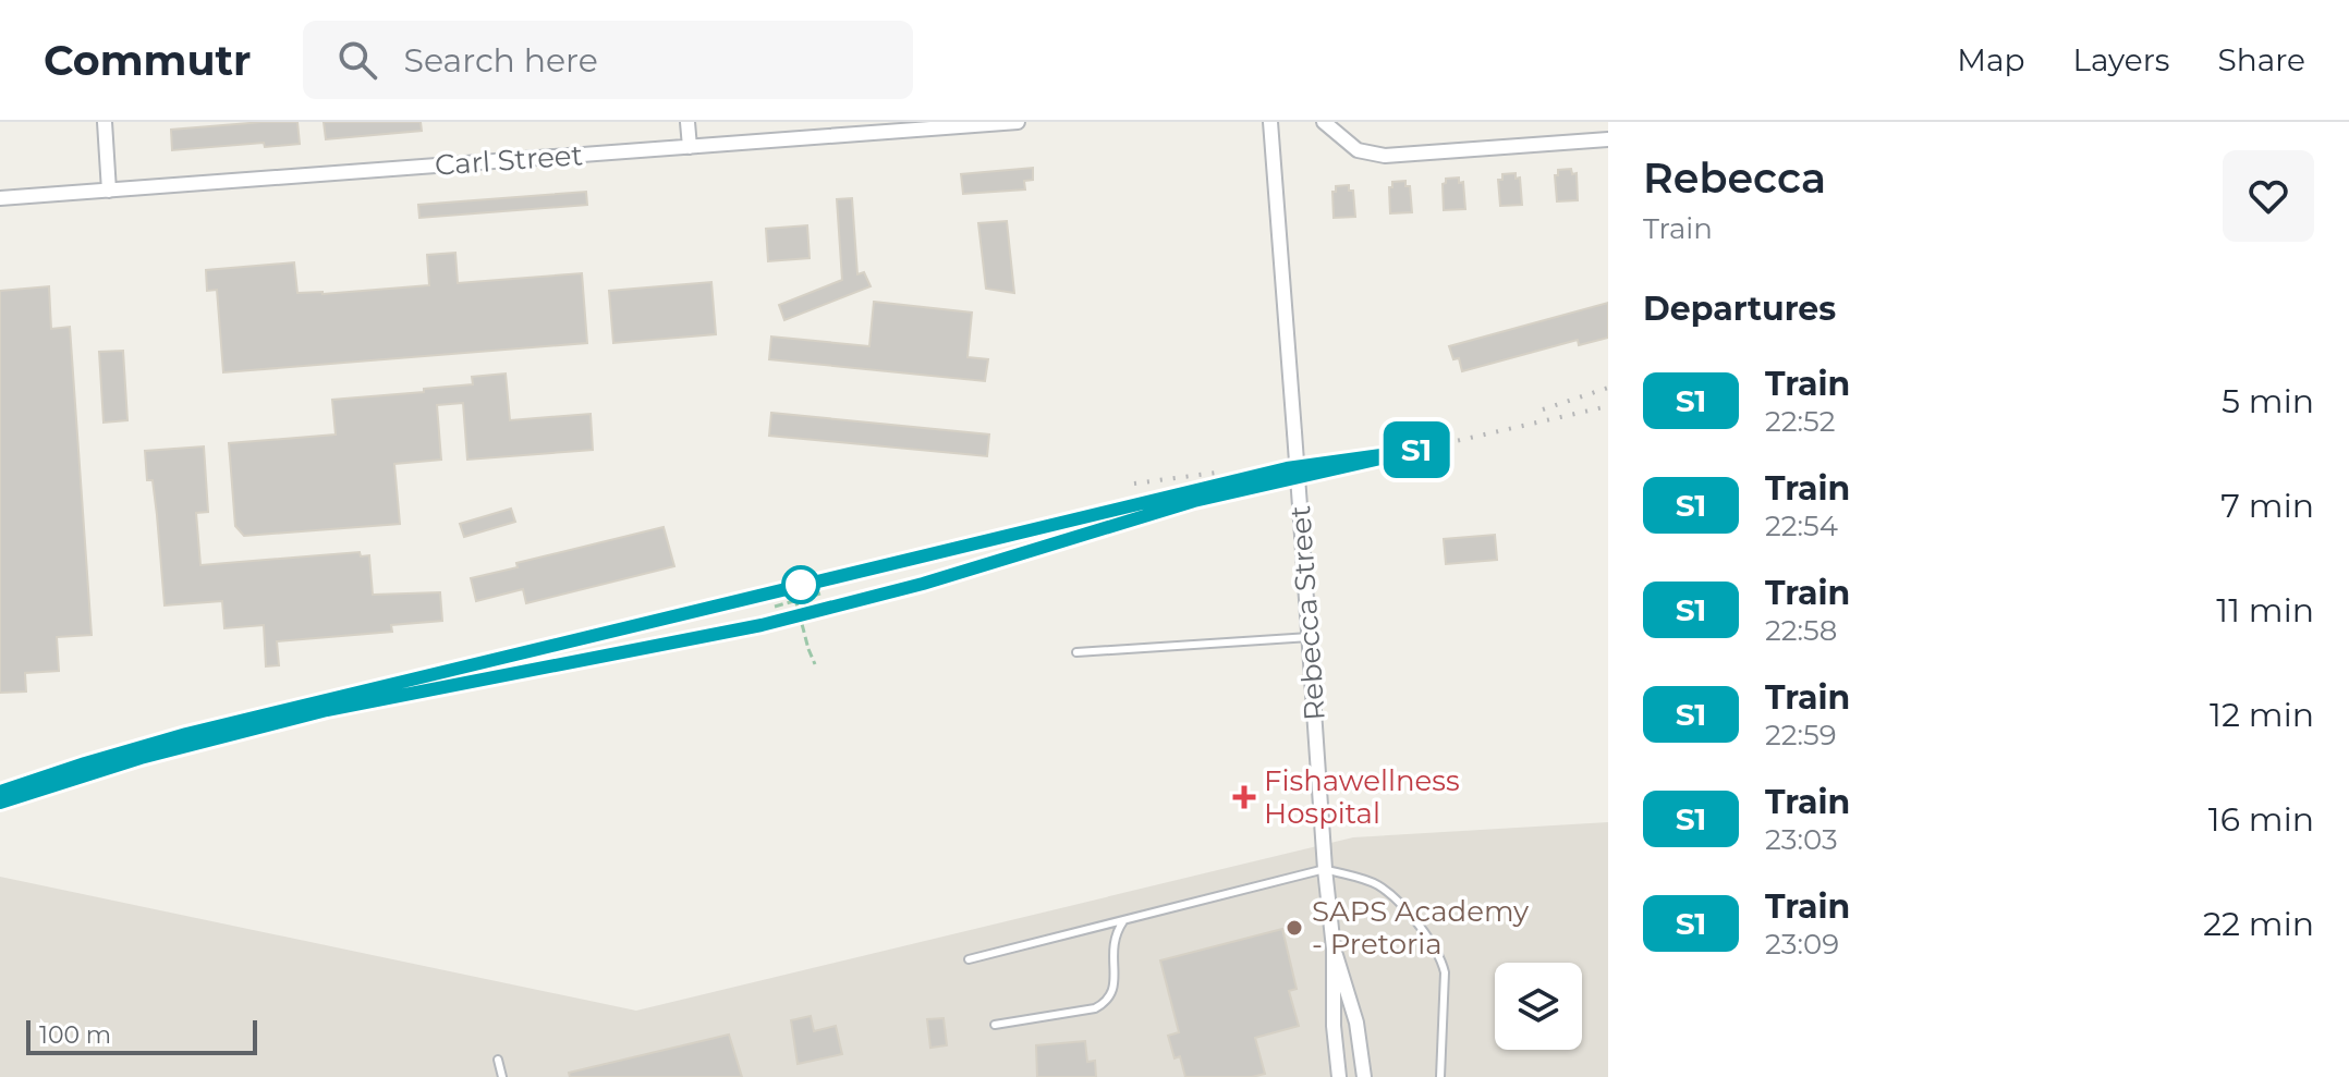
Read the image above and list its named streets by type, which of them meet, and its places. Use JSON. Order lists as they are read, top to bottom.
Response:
{
  "streets": {
    "street": ["Carl Street", "Rebecca Street"]
  },
  "places": {
    "health": ["Fishawellness Hospital"],
    "other": ["SAPS Academy - Pretoria"]
  },
  "scale_bar": "100 m",
  "page": {
    "header": "Commutr",
    "search": "Search here",
    "nav": ["Map", "Layers", "Share"],
    "on_map": "S1",
    "heading": [
      ["Rebecca", "Train"],
      "Departures"
    ],
    "list": [
      {
        "mark": "S1",
        "name": "Train",
        "note": "22:52",
        "value": "5 min"
      },
      {
        "mark": "S1",
        "name": "Train",
        "note": "22:54",
        "value": "7 min"
      },
      {
        "mark": "S1",
        "name": "Train",
        "note": "22:58",
        "value": "11 min"
      },
      {
        "mark": "S1",
        "name": "Train",
        "note": "22:59",
        "value": "12 min"
      },
      {
        "mark": "S1",
        "name": "Train",
        "note": "23:03",
        "value": "16 min"
      },
      {
        "mark": "S1",
        "name": "Train",
        "note": "23:09",
        "value": "22 min"
      }
    ],
    "scale": "100 m"
  }
}
